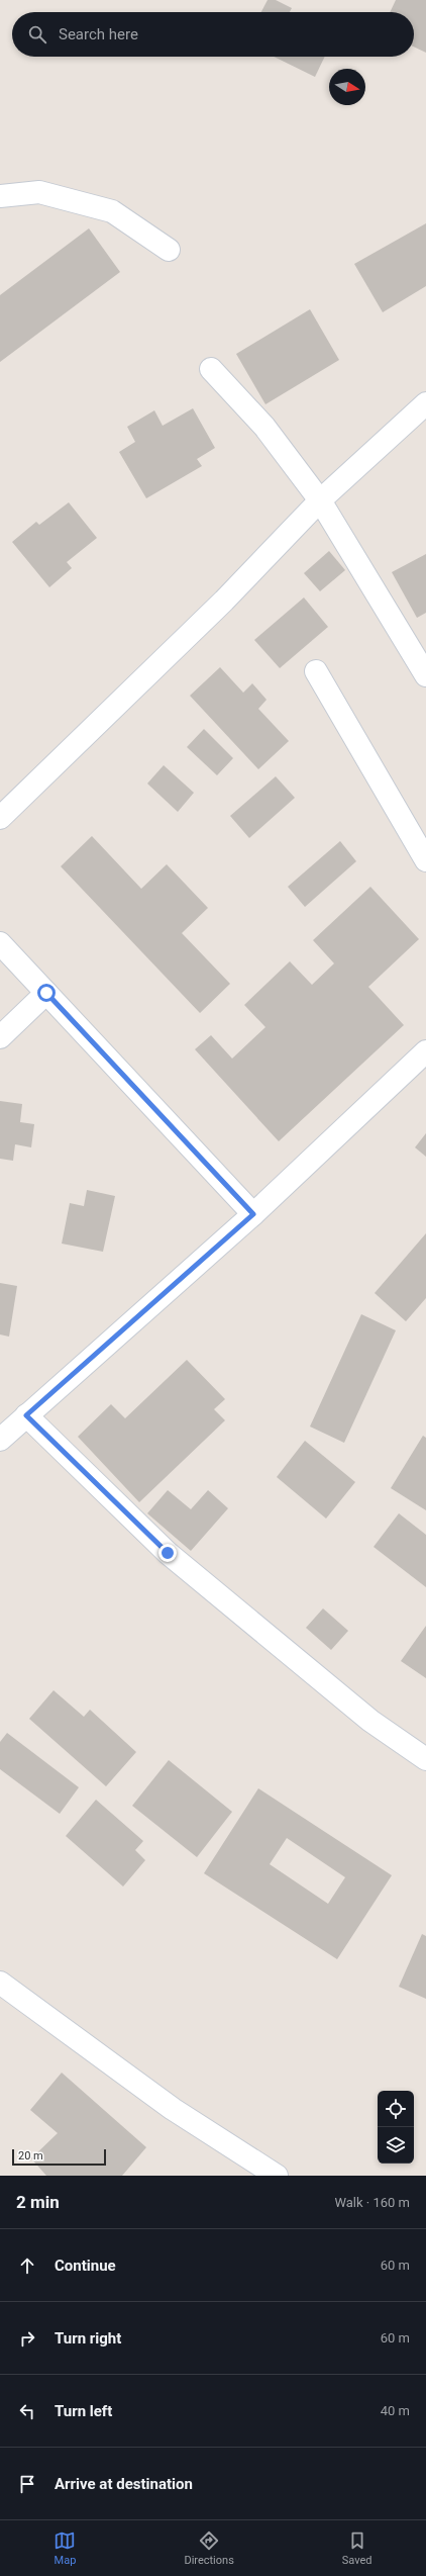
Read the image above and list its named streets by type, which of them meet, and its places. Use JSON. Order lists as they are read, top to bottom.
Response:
{
  "scale_bar": "20 m",
  "north": "right",
  "page": {
    "search": "Search here",
    "scale": "20 m",
    "heading": ["2 min", "Walk · 160 m"],
    "list": [
      ["Continue", "60 m"],
      ["Turn right", "60 m"],
      ["Turn left", "40 m"],
      "Arrive at destination"
    ],
    "nav": ["Map", "Directions", "Saved"]
  }
}
